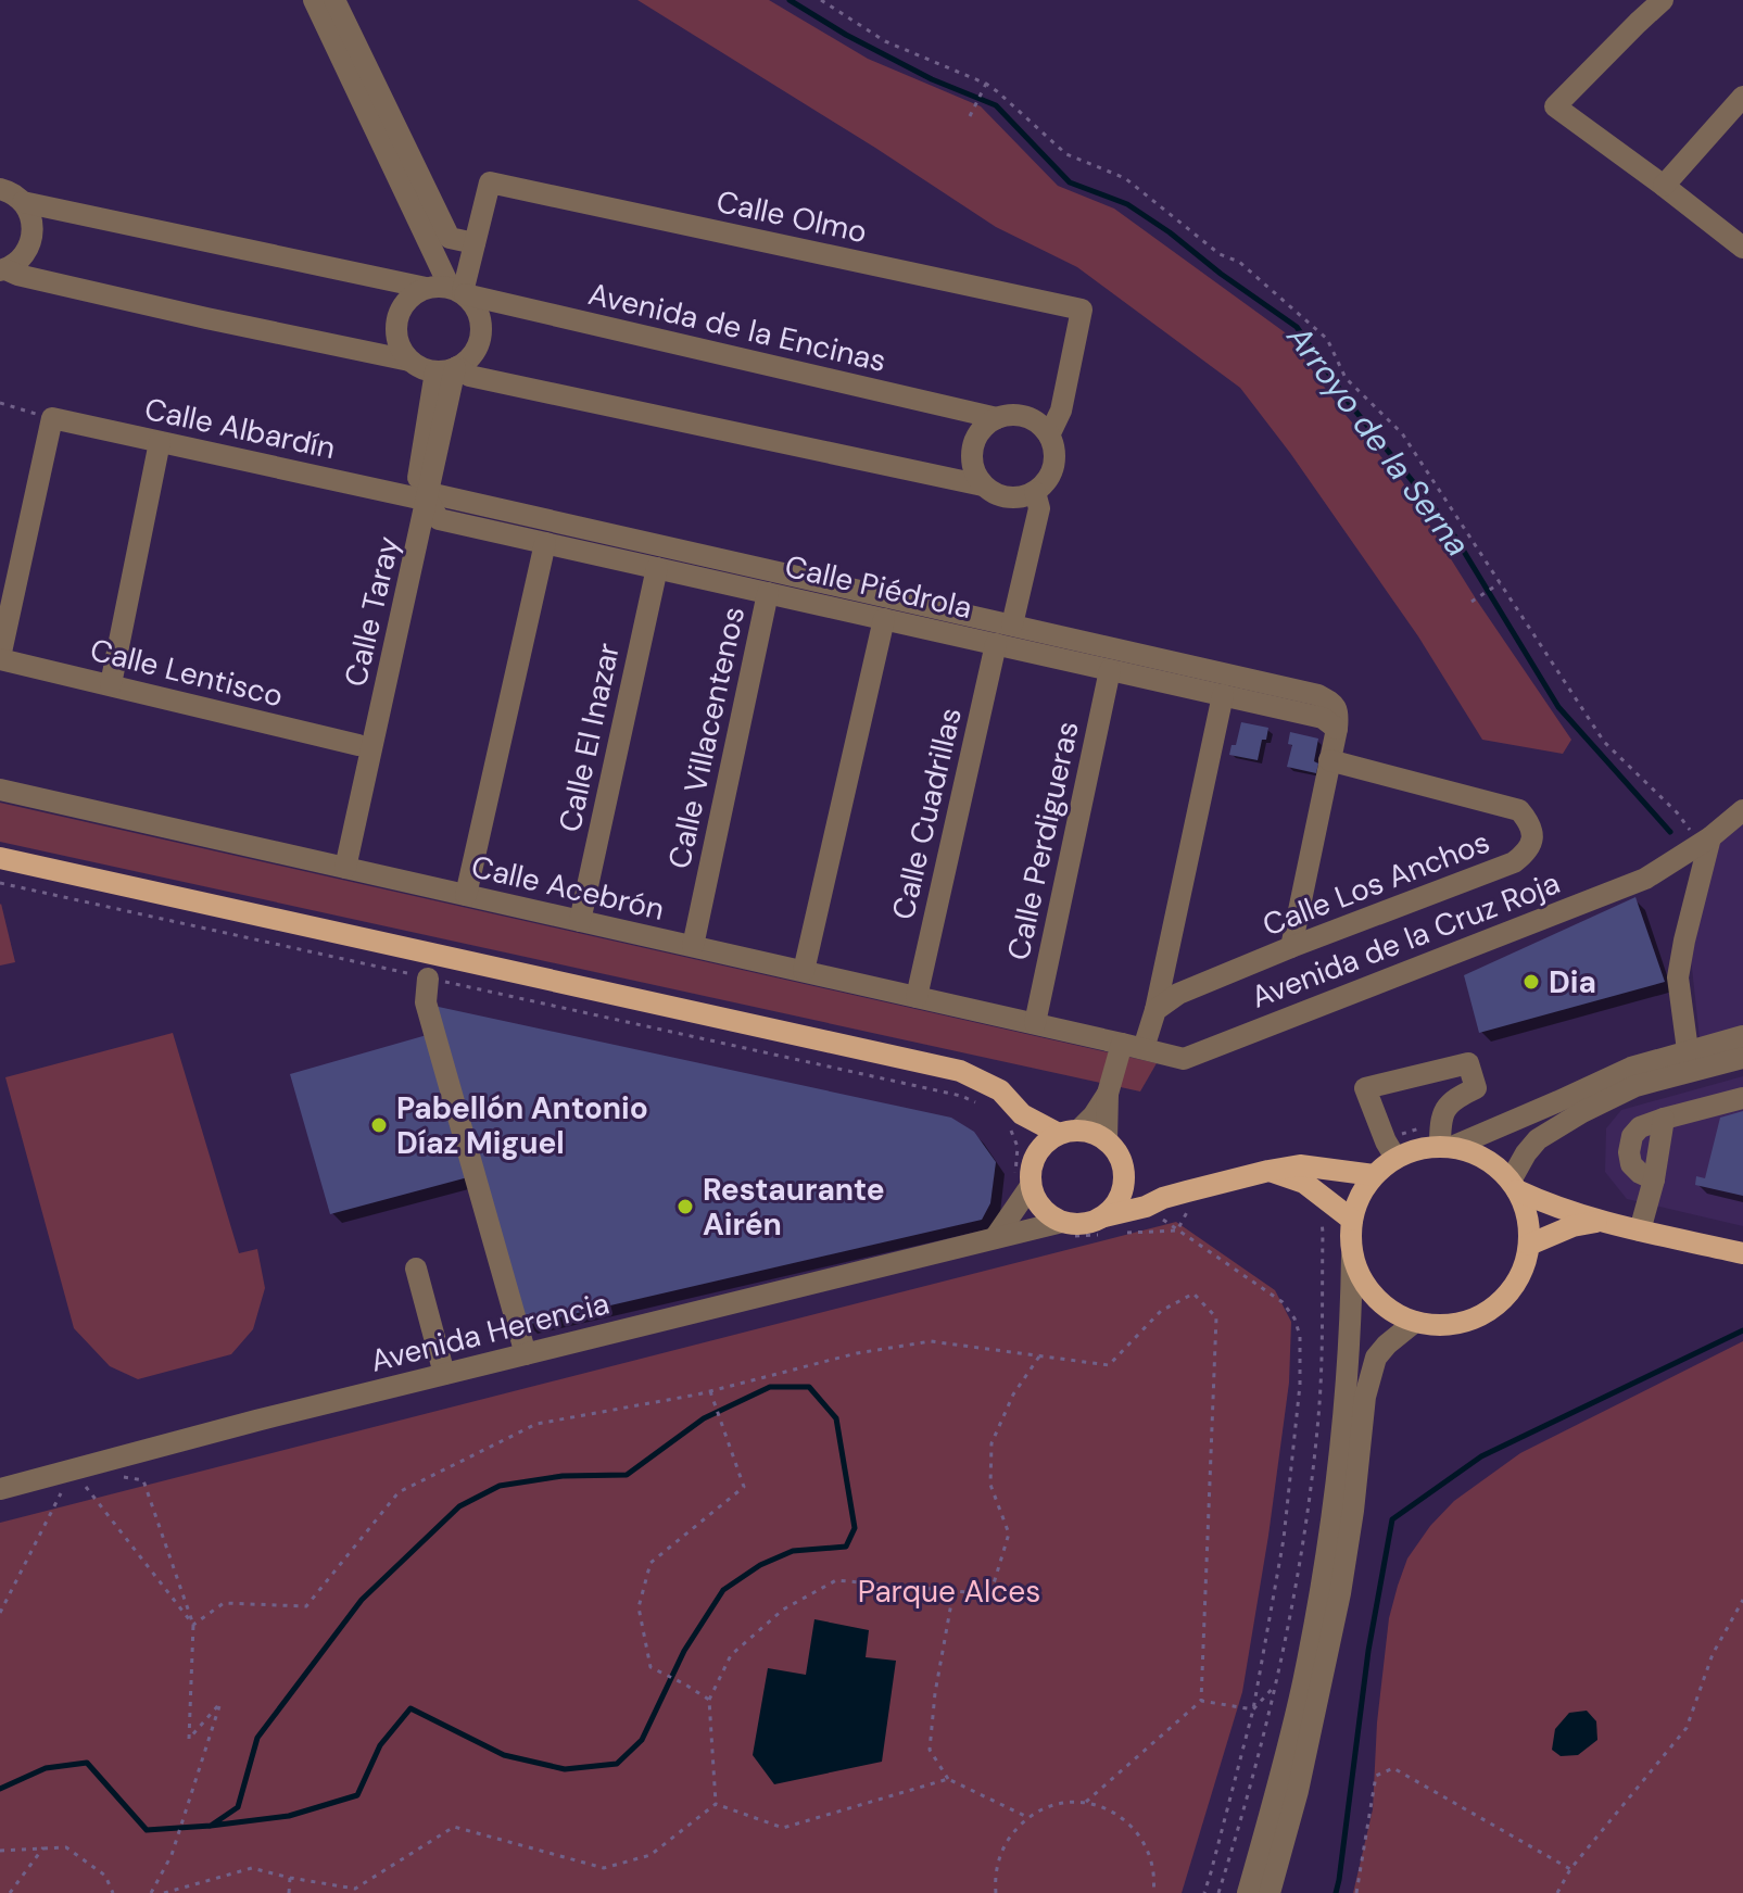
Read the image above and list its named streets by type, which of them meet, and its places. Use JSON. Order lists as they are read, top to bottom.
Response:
{
  "streets": {
    "street": [
      "Calle Olmo",
      "Avenida de la Encinas",
      "Calle Albardín",
      "Calle Piédrola",
      "Calle Taray",
      "Calle Lentisco",
      "Calle El Inazar",
      "Calle Villacentenos",
      "Calle Cuadrillas",
      "Calle Perdigueras",
      "Calle Los Anchos",
      "Calle Acebrón",
      "Avenida de la Cruz Roja",
      "Avenida Herencia"
    ]
  },
  "crossings": [
    ["Calle Olmo", "Avenida de la Encinas"],
    ["Avenida de la Encinas", "Calle Taray"],
    ["Calle Albardín", "Calle Piédrola"],
    ["Calle Albardín", "Calle Taray"],
    ["Calle Piédrola", "Calle Taray"],
    ["Calle Piédrola", "Calle El Inazar"],
    ["Calle Piédrola", "Calle Villacentenos"],
    ["Calle Piédrola", "Calle Cuadrillas"],
    ["Calle Piédrola", "Calle Perdigueras"],
    ["Calle Taray", "Calle Lentisco"],
    ["Calle Taray", "Calle Acebrón"],
    ["Calle El Inazar", "Calle Acebrón"],
    ["Calle Villacentenos", "Calle Acebrón"],
    ["Calle Cuadrillas", "Calle Acebrón"],
    ["Calle Perdigueras", "Calle Acebrón"],
    ["Calle Acebrón", "Avenida de la Cruz Roja"]
  ],
  "water": ["Arroyo de la Serna"],
  "parks": ["Parque Alces"],
  "places": ["Dia", "Pabellón Antonio Díaz Miguel", "Restaurante Airén"]
}
